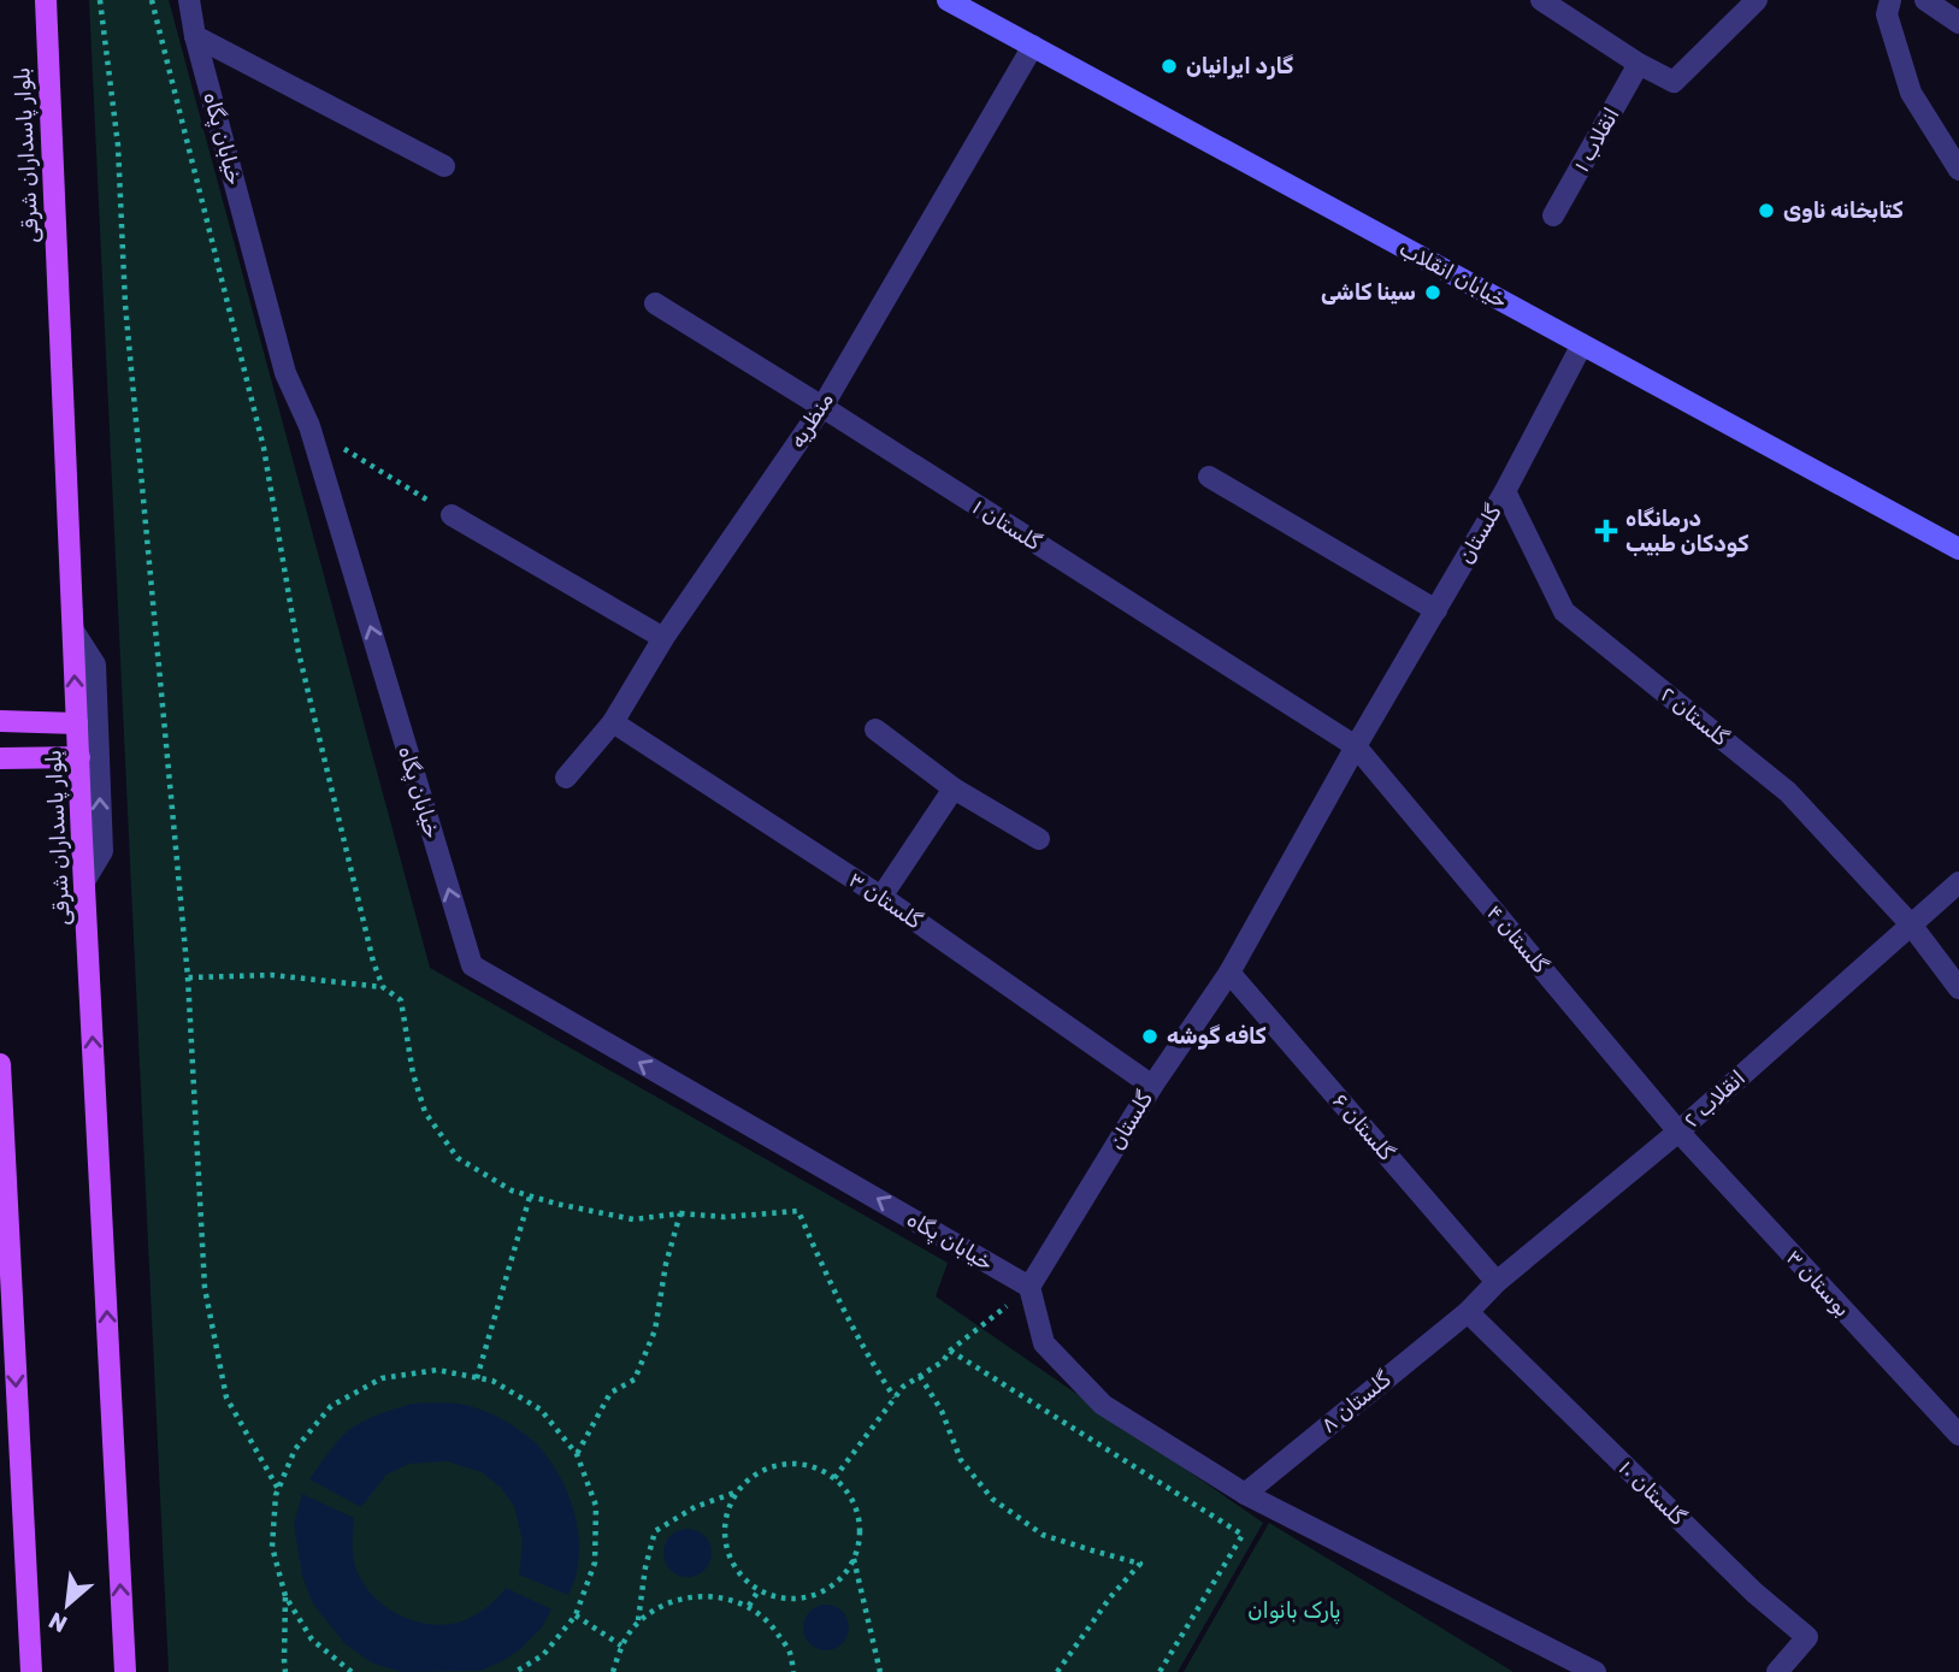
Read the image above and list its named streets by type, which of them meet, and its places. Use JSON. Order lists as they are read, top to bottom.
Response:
{
  "streets": {
    "main road": ["بلوار پاسداران شرقی", "خیابان انقلاب"],
    "street": [
      "خیابان پگاه",
      "انقلاب ۱",
      "منظریه",
      "گلستان ۱",
      "گلستان",
      "گلستان ۲",
      "گلستان ۳",
      "گلستان ۴",
      "انقلاب ۲",
      "گلستان ۶",
      "بوستان ۳",
      "گلستان ۸",
      "گلستان ۱۰"
    ]
  },
  "crossings": [
    ["خیابان پگاه", "گلستان"],
    ["خیابان انقلاب", "منظریه"],
    ["خیابان انقلاب", "گلستان"],
    ["منظریه", "گلستان ۱"],
    ["منظریه", "گلستان ۳"],
    ["گلستان ۱", "گلستان"],
    ["گلستان ۱", "گلستان ۴"],
    ["گلستان", "گلستان ۲"],
    ["گلستان", "گلستان ۳"],
    ["گلستان", "گلستان ۴"],
    ["گلستان", "گلستان ۶"],
    ["گلستان ۲", "انقلاب ۲"],
    ["گلستان ۴", "انقلاب ۲"],
    ["گلستان ۴", "بوستان ۳"],
    ["انقلاب ۲", "گلستان ۶"],
    ["انقلاب ۲", "بوستان ۳"],
    ["انقلاب ۲", "گلستان ۸"],
    ["انقلاب ۲", "گلستان ۱۰"],
    ["گلستان ۸", "گلستان ۱۰"]
  ],
  "one_way": ["خیابان پگاه"],
  "parks": ["پارک بانوان"],
  "places": {
    "other": [
      "گارد ایرانیان",
      "کتابخانه ناوی",
      "سینا کاشی",
      "کافه گوشه"
    ],
    "health": ["درمانگاه کودکان طبیب"]
  },
  "north": "bottom left"
}
